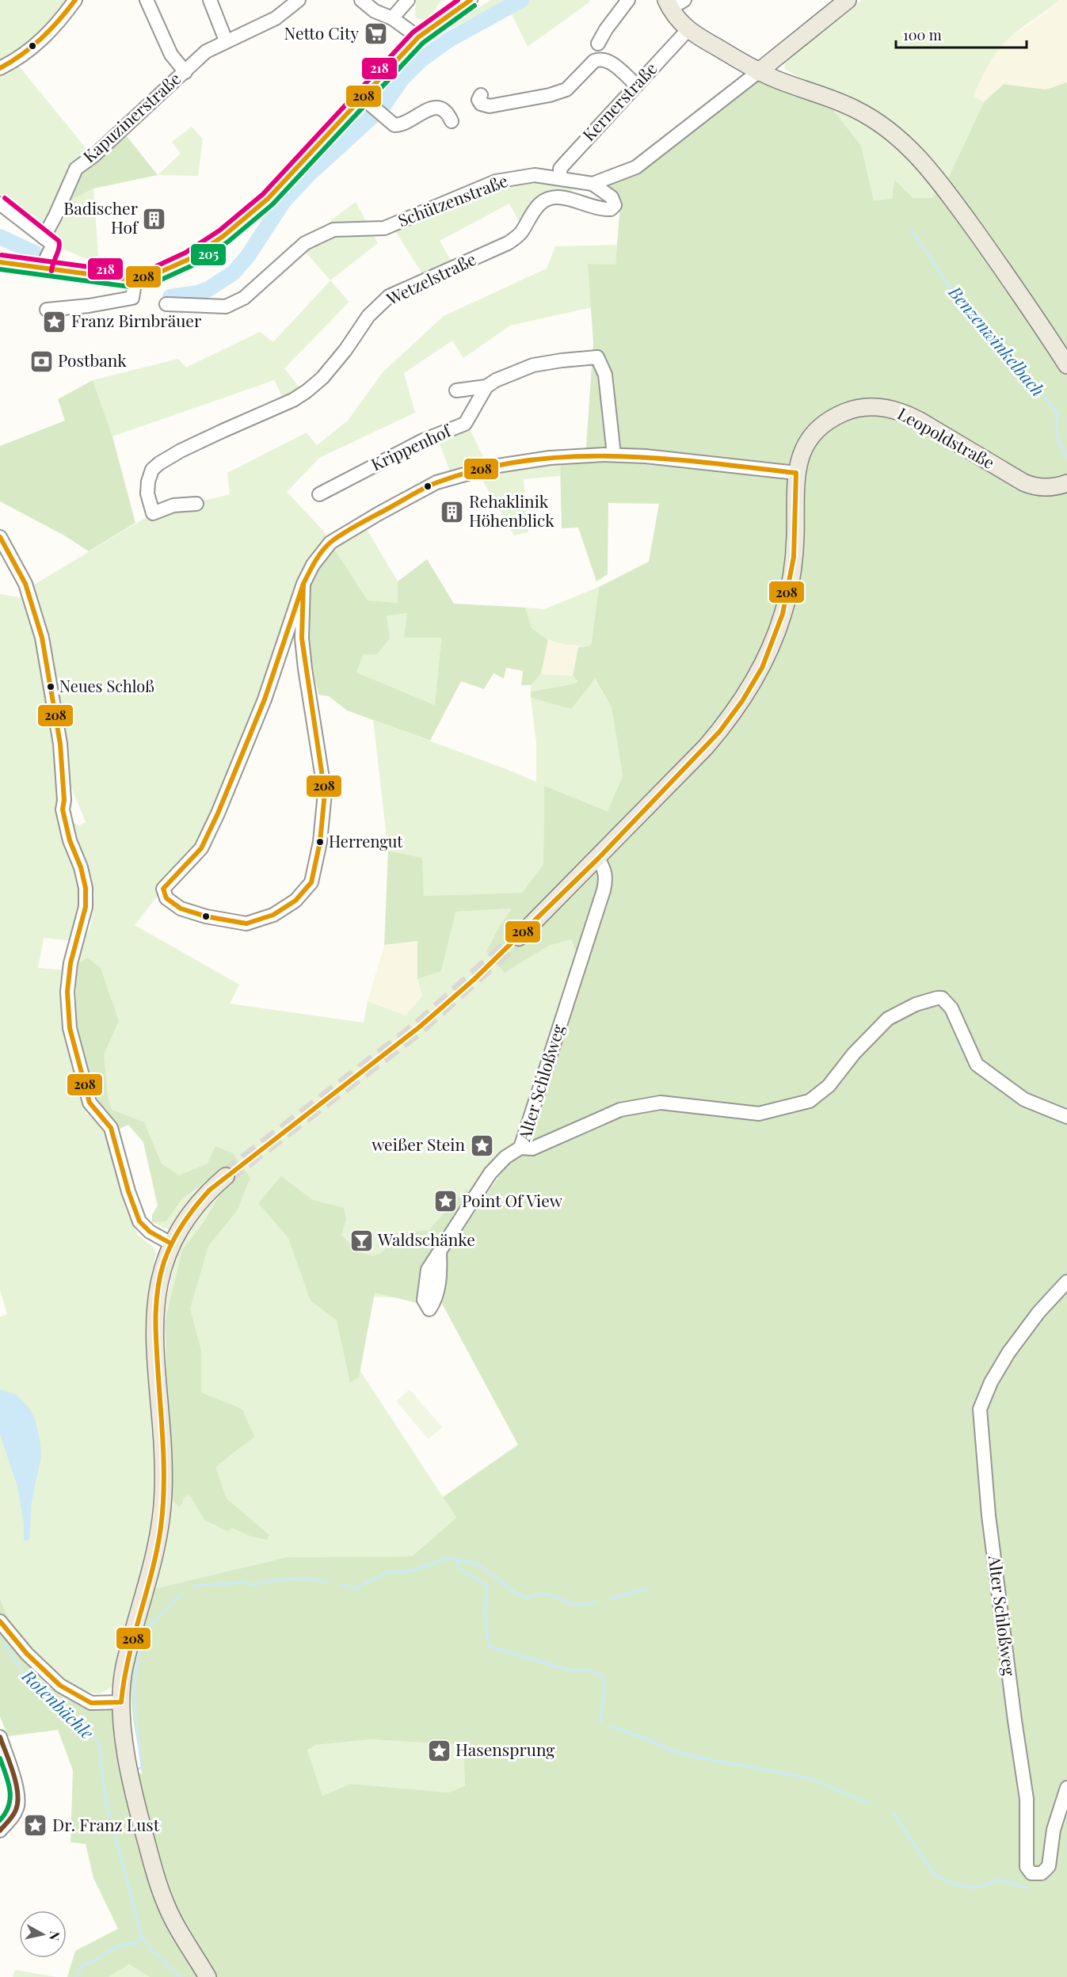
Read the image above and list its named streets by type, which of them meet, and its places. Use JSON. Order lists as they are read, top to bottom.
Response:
{
  "streets": {
    "main road": ["Leopoldstraße"],
    "street": [
      "Kernerstraße",
      "Kapuzinerstraße",
      "Schützenstraße",
      "Wetzelstraße",
      "Krippenhof",
      "Alter Schloßweg"
    ]
  },
  "crossings": [
    ["Kernerstraße", "Schützenstraße"],
    ["Schützenstraße", "Wetzelstraße"],
    ["Leopoldstraße", "Alter Schloßweg"]
  ],
  "water": ["Benzenwinkelbach", "Rotenbächle"],
  "places": {
    "supermarket": ["Netto City"],
    "building": ["Badischer Hof", "Rehaklinik Höhenblick"],
    "place": [
      "Franz Birnbräuer",
      "weißer Stein",
      "Point Of View",
      "Hasensprung",
      "Dr. Franz Lust"
    ],
    "bank": ["Postbank"],
    "other": ["Neues Schloß", "Herrengut"],
    "bar": ["Waldschänke"]
  },
  "lines": ["transit line 208", "transit line 218", "transit line 205"],
  "scale_bar": "100 m",
  "north": "right"
}
